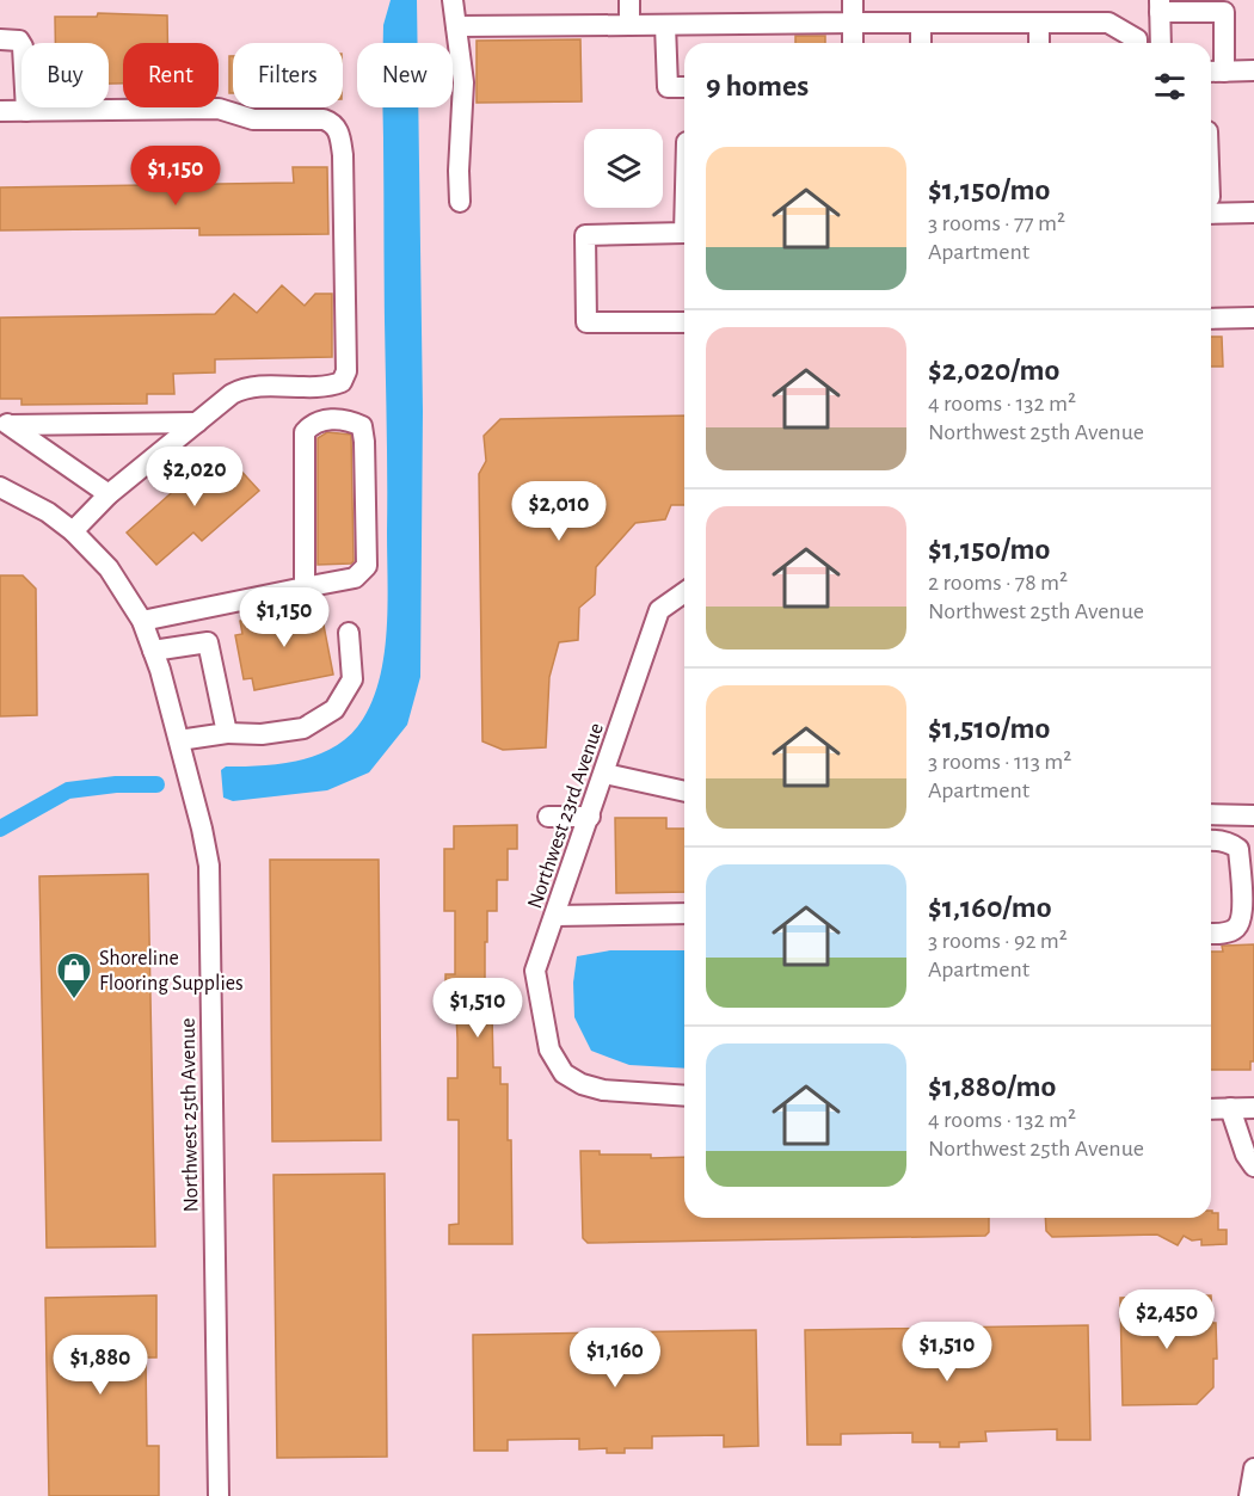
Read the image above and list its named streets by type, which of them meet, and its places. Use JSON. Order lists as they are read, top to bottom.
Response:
{
  "streets": {
    "street": ["Northwest 23rd Avenue", "Northwest 25th Avenue"]
  },
  "places": {
    "shop": ["Shoreline Flooring Supplies"]
  },
  "page": {
    "chip": [
      "Buy",
      "Rent",
      "Filters",
      "New"
    ],
    "heading": "9 homes",
    "list": [
      {
        "name": "$1,150/mo",
        "note": "3 rooms · 77 m² · Apartment"
      },
      {
        "name": "$2,020/mo",
        "note": "4 rooms · 132 m² · Northwest 25th Avenue"
      },
      {
        "name": "$1,150/mo",
        "note": "2 rooms · 78 m² · Northwest 25th Avenue"
      },
      {
        "name": "$1,510/mo",
        "note": "3 rooms · 113 m² · Apartment"
      },
      {
        "name": "$1,160/mo",
        "note": "3 rooms · 92 m² · Apartment"
      },
      {
        "name": "$1,880/mo",
        "note": "4 rooms · 132 m² · Northwest 25th Avenue"
      }
    ],
    "price": [
      "$1,150",
      "$2,020",
      "$2,010",
      "$1,150",
      "$1,510",
      "$2,450",
      "$1,510",
      "$1,160",
      "$1,880"
    ]
  }
}
